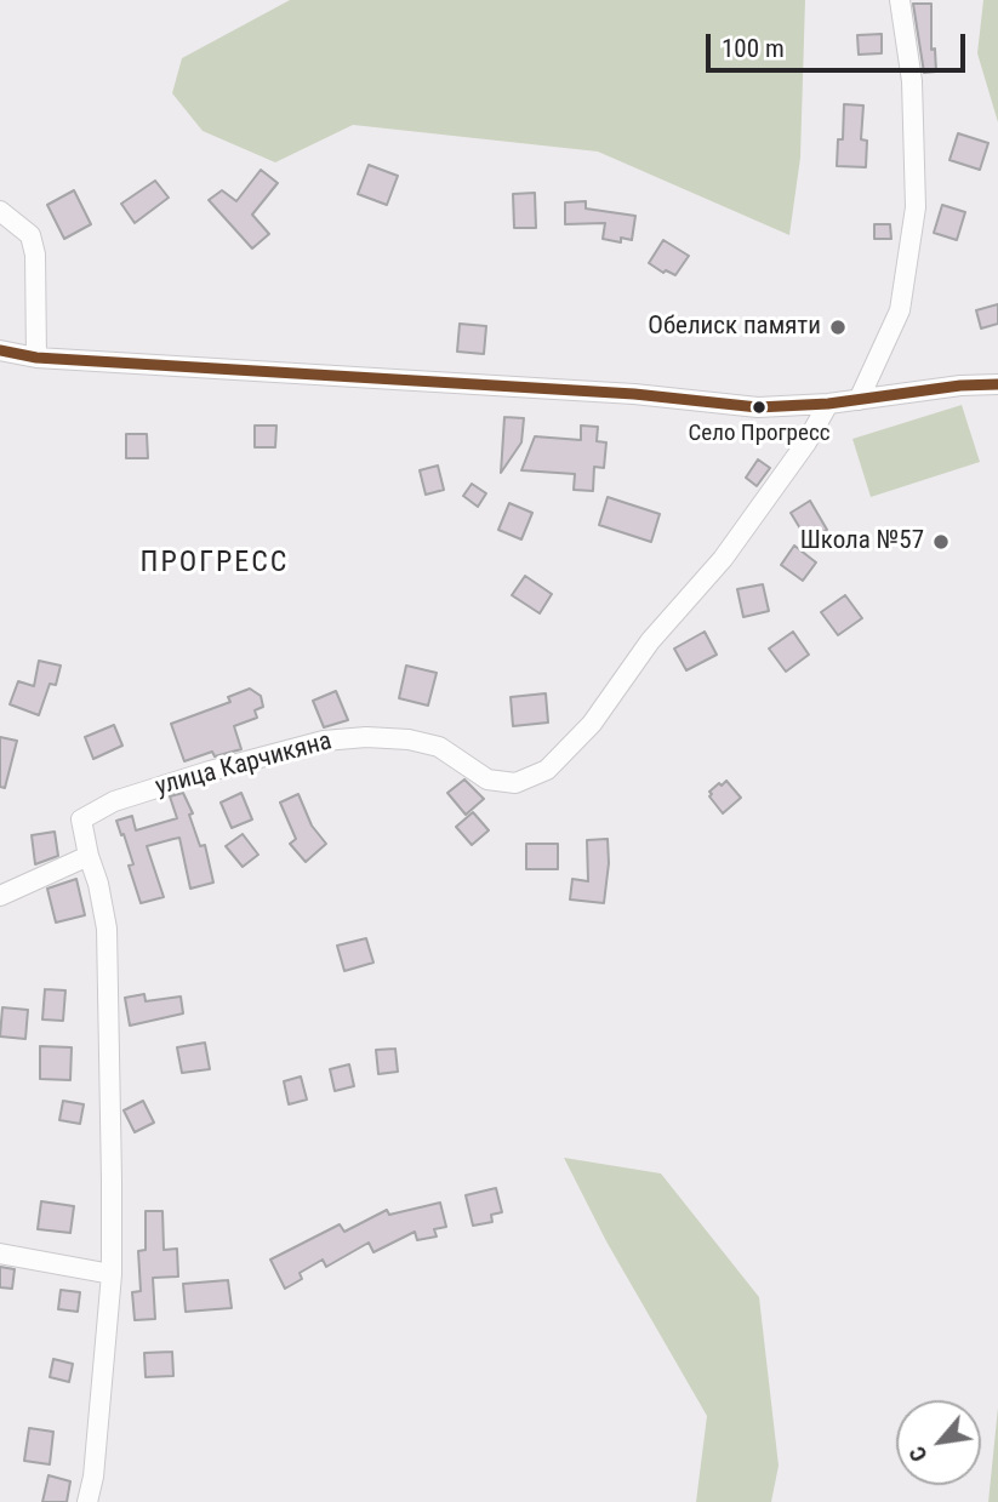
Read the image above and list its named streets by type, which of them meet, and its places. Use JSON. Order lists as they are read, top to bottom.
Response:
{
  "streets": {
    "street": ["улица Карчикяна"]
  },
  "districts": ["ПРОГРЕСС"],
  "places": ["Обелиск памяти", "Село Прогресс", "Школа №57"],
  "scale_bar": "100 m",
  "north": "bottom left"
}
